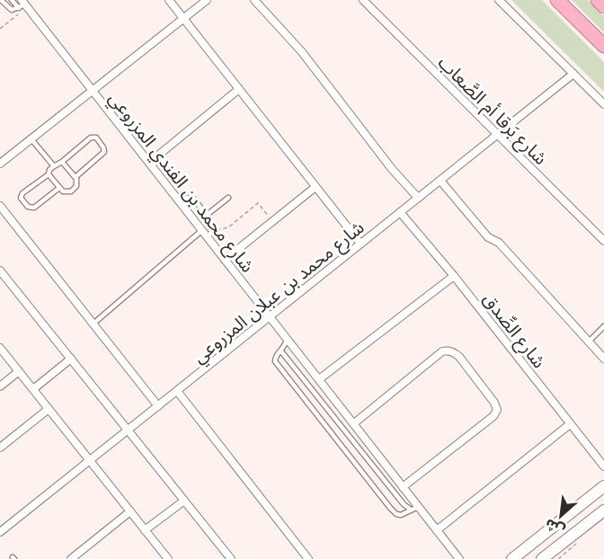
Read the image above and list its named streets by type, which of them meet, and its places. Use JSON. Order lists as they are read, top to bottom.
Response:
{
  "streets": {
    "street": [
      "شارع بَرقا أم الصَّعاب",
      "شارع محمد بن الفندي المزروعي",
      "شارع محمد بن عبلان المزروعي",
      "شارع الصِّدق"
    ]
  },
  "crossings": [
    ["شارع بَرقا أم الصَّعاب", "شارع محمد بن عبلان المزروعي"],
    ["شارع محمد بن الفندي المزروعي", "شارع محمد بن عبلان المزروعي"],
    ["شارع محمد بن عبلان المزروعي", "شارع الصِّدق"]
  ],
  "north": "bottom left"
}
